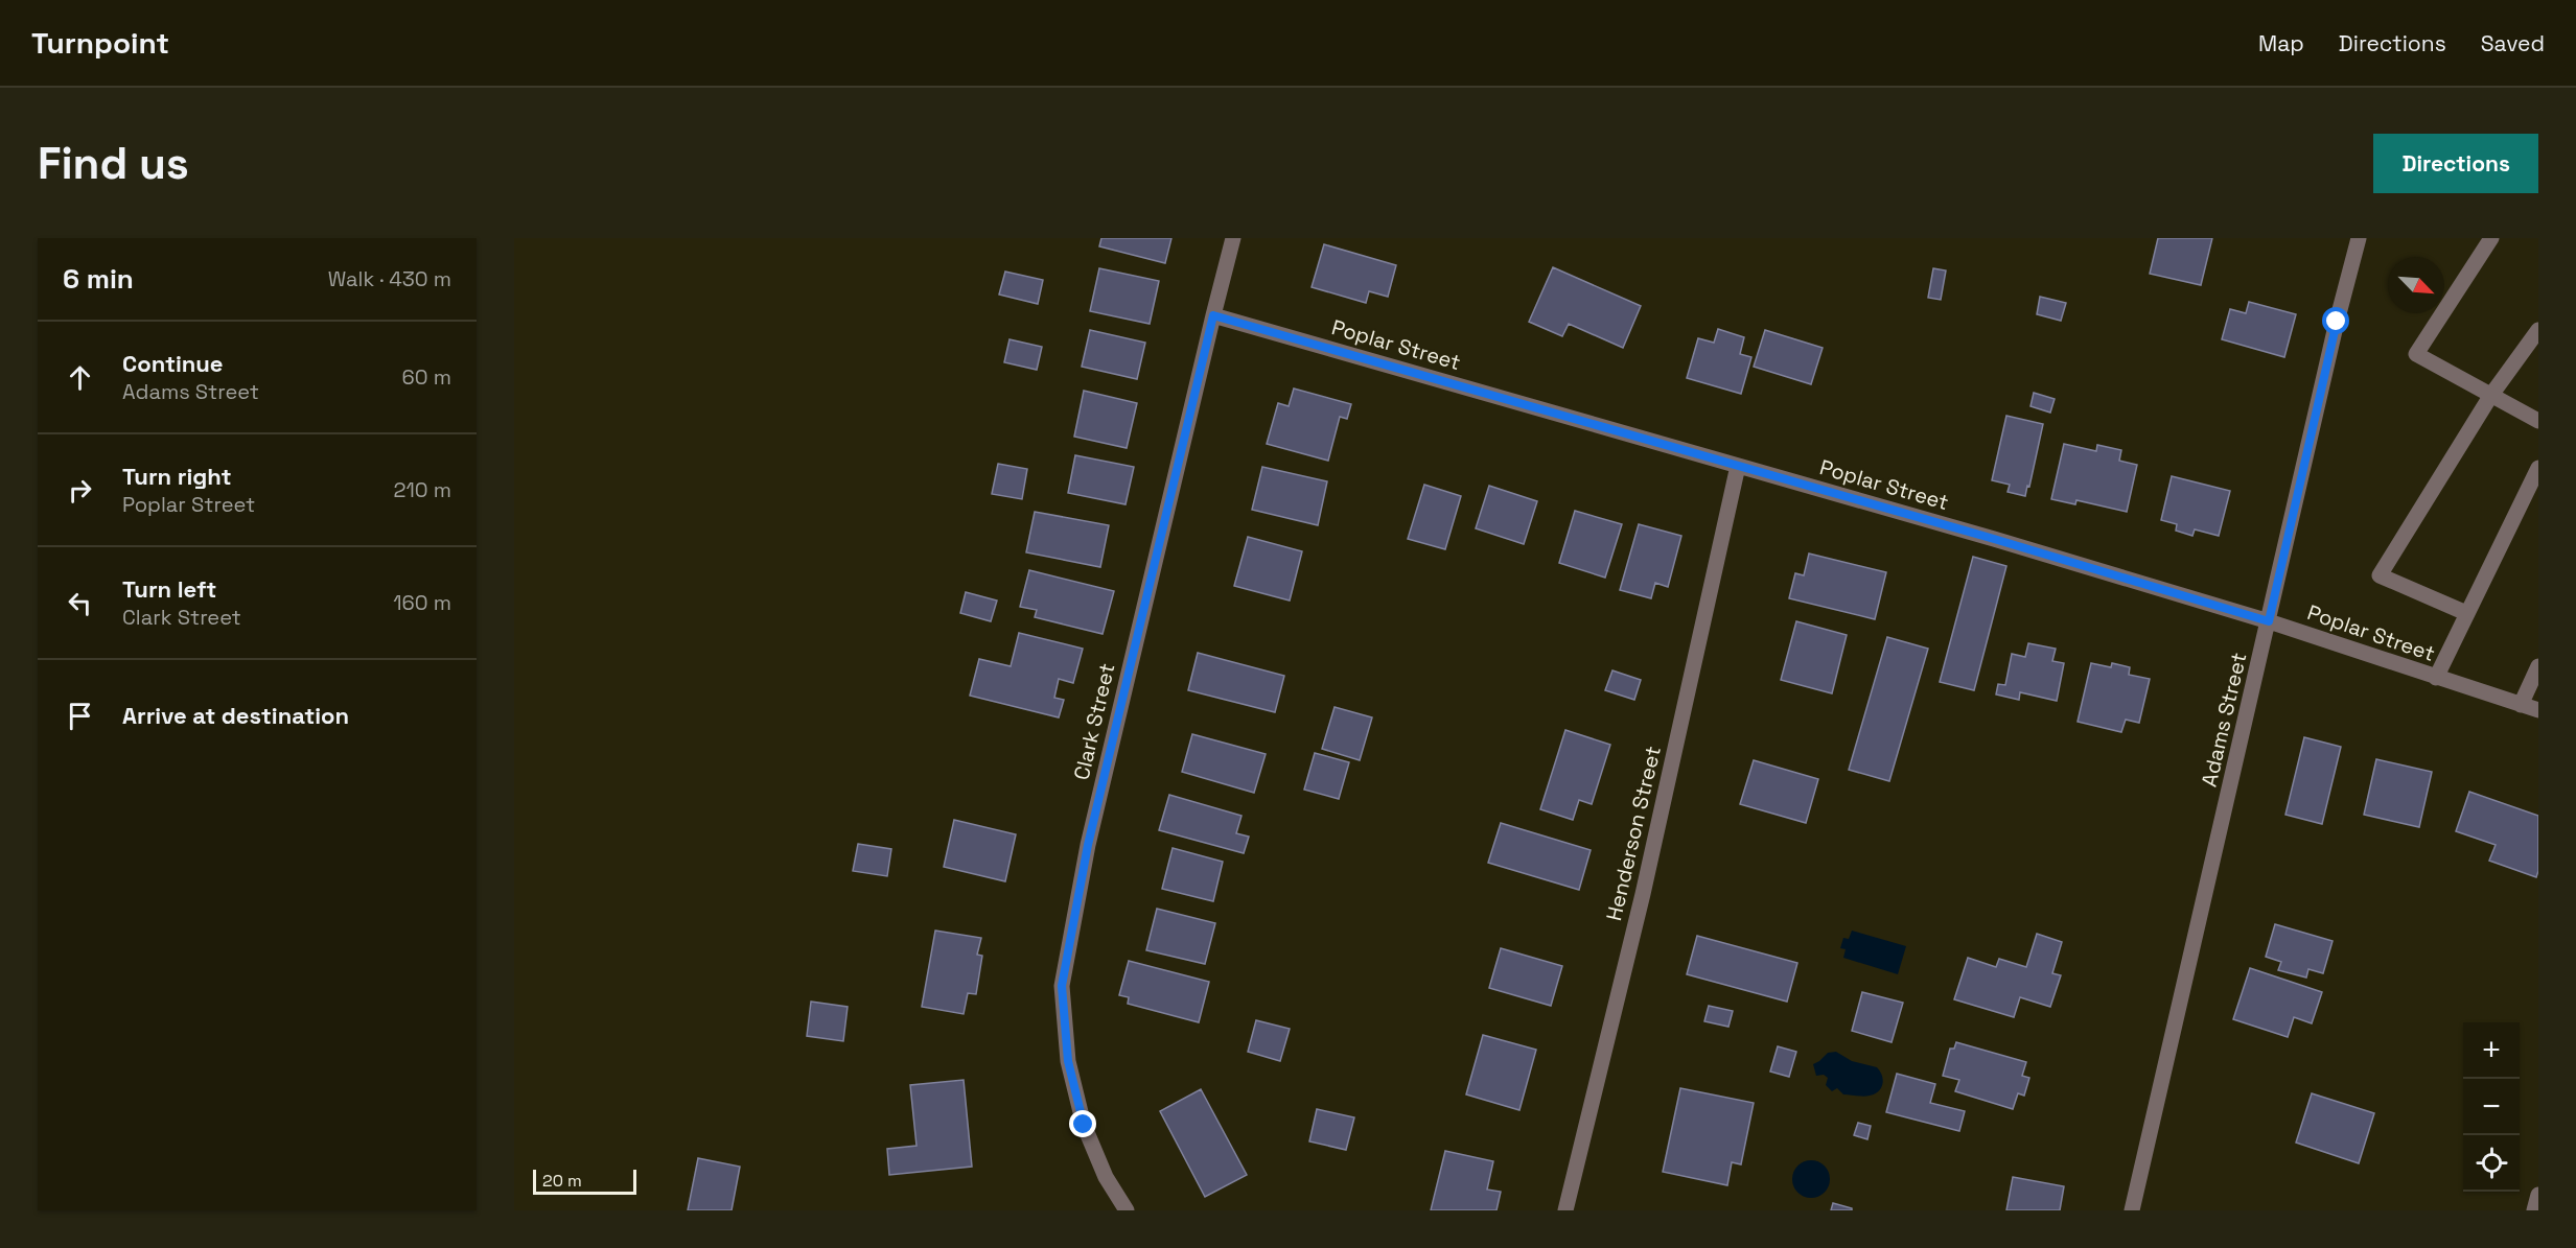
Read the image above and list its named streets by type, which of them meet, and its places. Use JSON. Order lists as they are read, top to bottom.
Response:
{
  "streets": {
    "street": [
      "Poplar Street",
      "Adams Street",
      "Clark Street",
      "Henderson Street"
    ]
  },
  "crossings": [
    ["Poplar Street", "Adams Street"],
    ["Poplar Street", "Clark Street"],
    ["Poplar Street", "Henderson Street"]
  ],
  "scale_bar": "20 m",
  "north": "bottom right",
  "page": {
    "header": "Turnpoint",
    "nav": ["Map", "Directions", "Saved"],
    "buttons": "Directions",
    "title": "Find us",
    "heading": ["6 min", "Walk · 430 m"],
    "list": [
      ["Continue", "Adams Street", "60 m"],
      ["Turn right", "Poplar Street", "210 m"],
      ["Turn left", "Clark Street", "160 m"],
      "Arrive at destination"
    ],
    "map_buttons": ["+", "−"],
    "scale": "20 m"
  }
}
